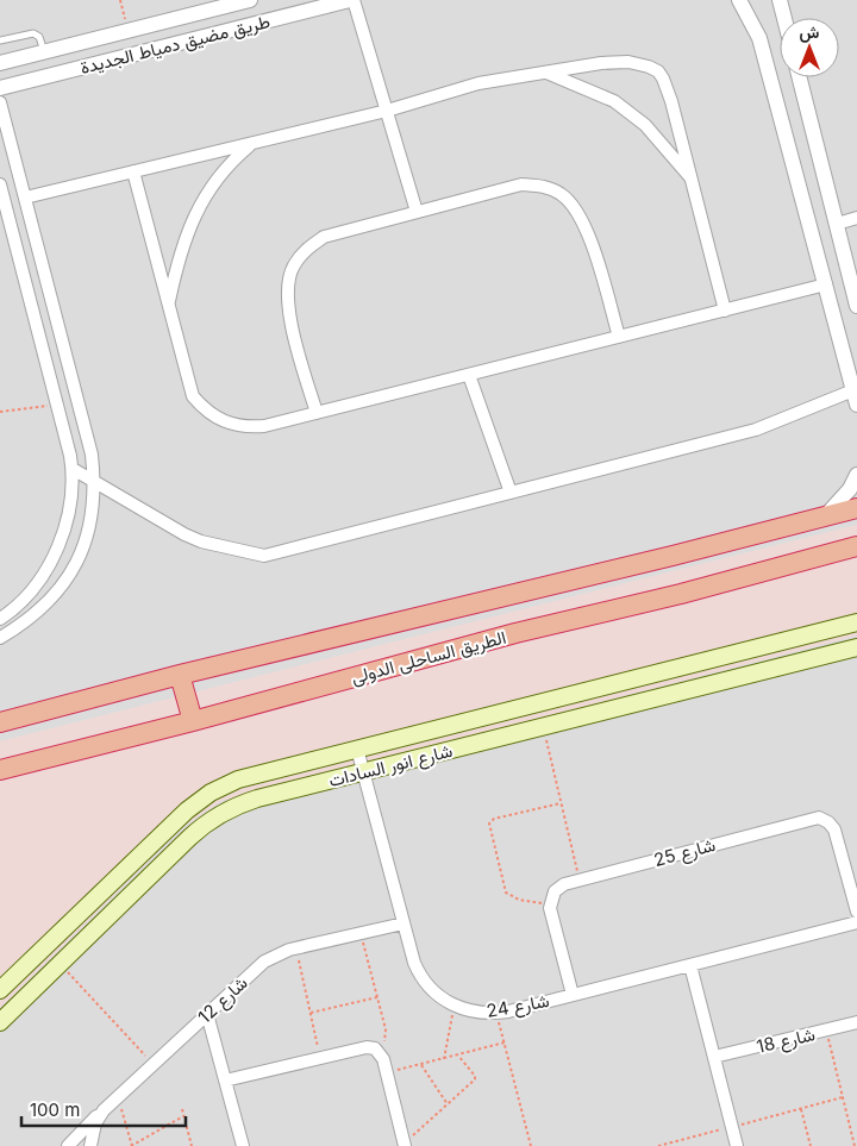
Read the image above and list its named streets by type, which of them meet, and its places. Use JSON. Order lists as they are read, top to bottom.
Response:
{
  "streets": {
    "highway": ["الطريق الساحلى الدولى"],
    "main road": ["شارع انور السادات"],
    "street": [
      "طريق مضيق دمياط الجديدة",
      "شارع 25",
      "شارع 12",
      "شارع 24",
      "شارع 18"
    ]
  },
  "crossings": [
    ["شارع انور السادات", "شارع 24"],
    ["شارع 12", "شارع 24"]
  ],
  "scale_bar": "100 m",
  "north": "top"
}
